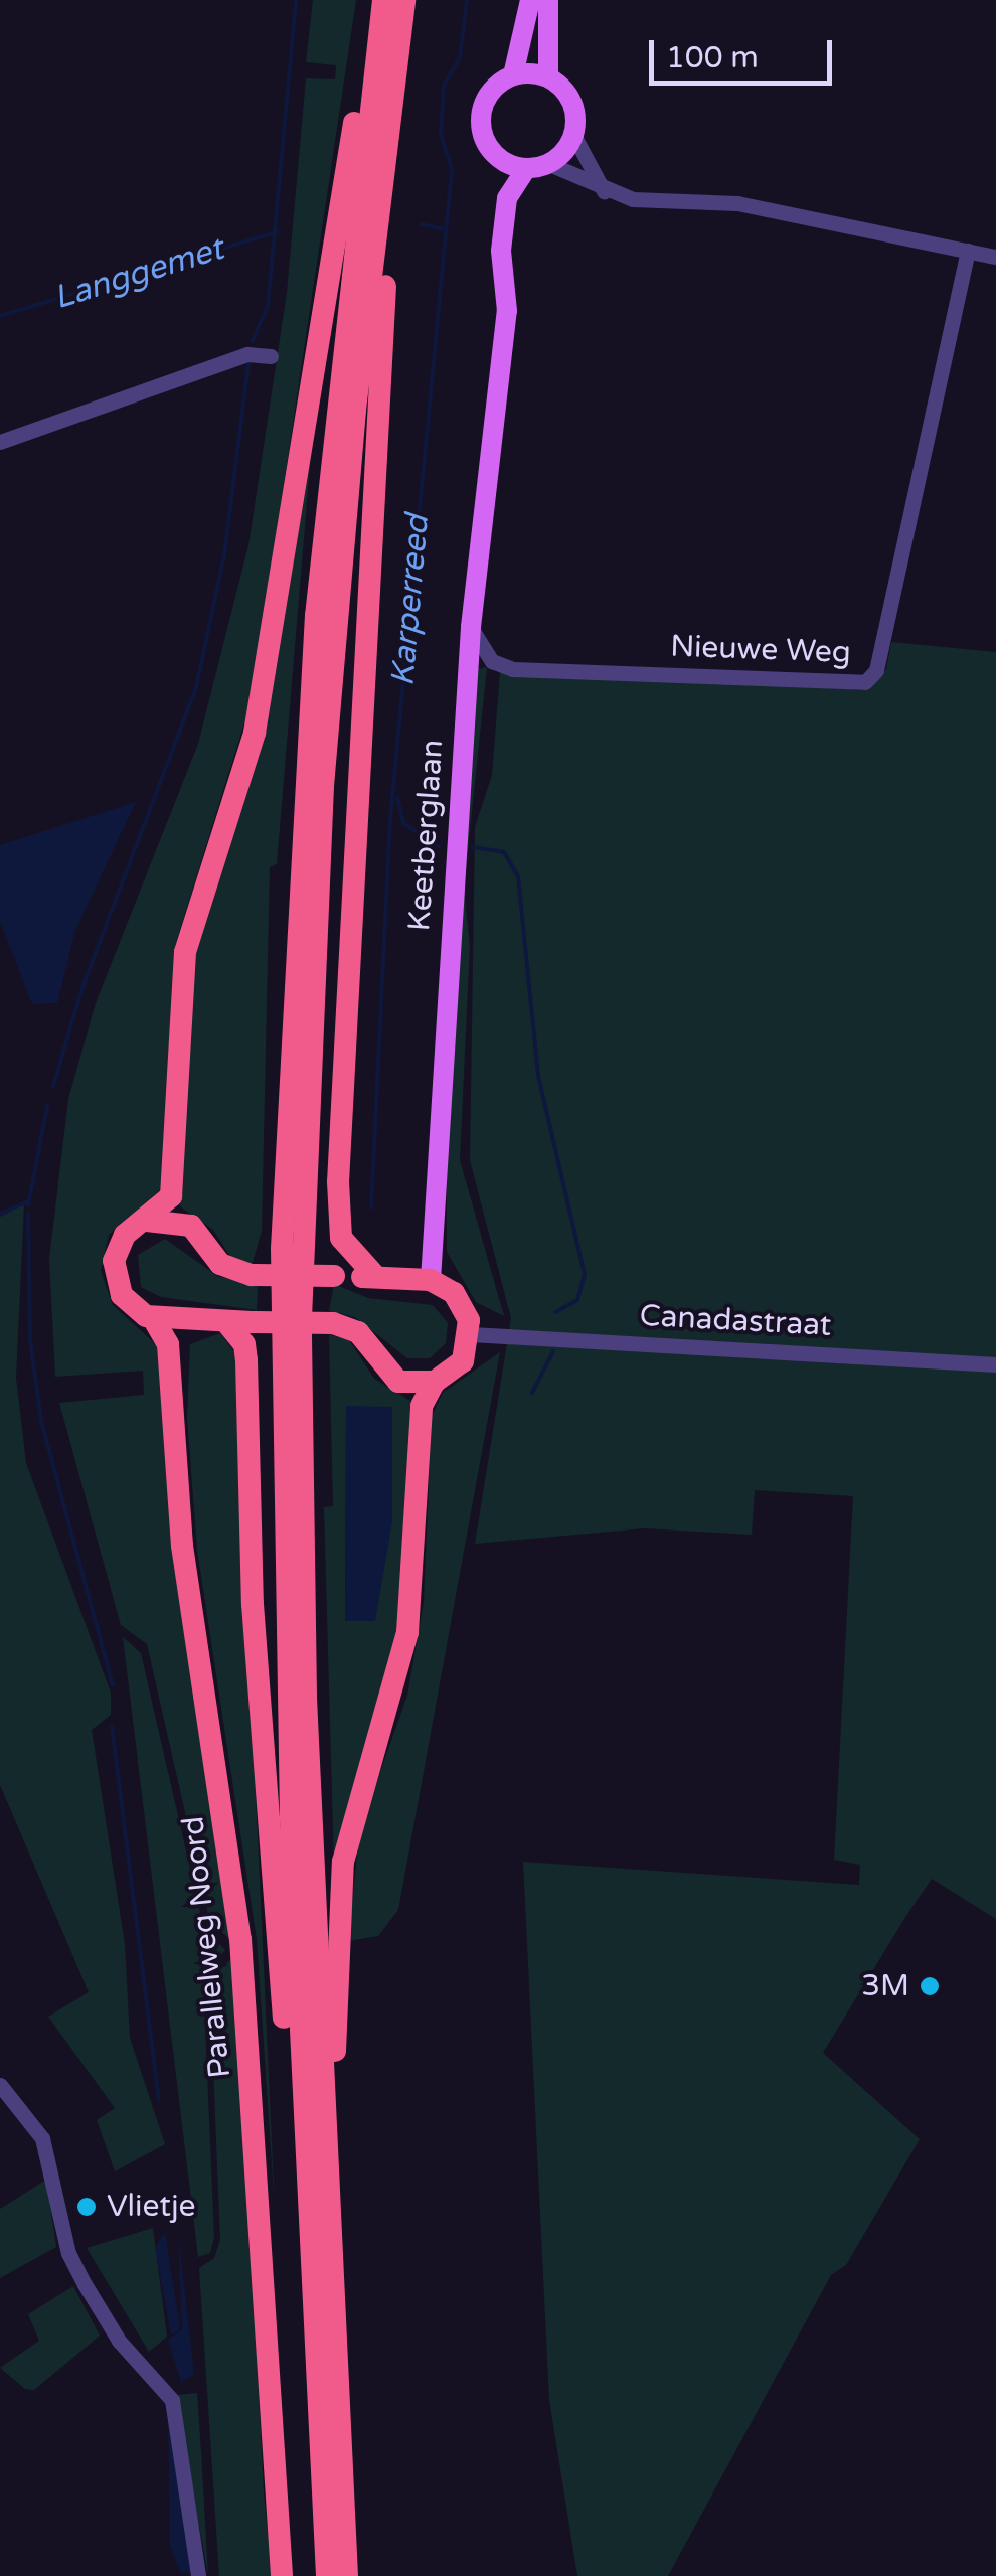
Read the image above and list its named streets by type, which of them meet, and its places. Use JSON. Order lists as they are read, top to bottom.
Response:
{
  "streets": {
    "highway": ["Parallelweg Noord"],
    "main road": ["Keetberglaan"],
    "street": ["Nieuwe Weg", "Canadastraat"]
  },
  "crossings": [
    ["Nieuwe Weg", "Keetberglaan"]
  ],
  "water": ["Langgemet", "Karperreed"],
  "places": ["3M", "Vlietje"],
  "scale_bar": "100 m"
}
